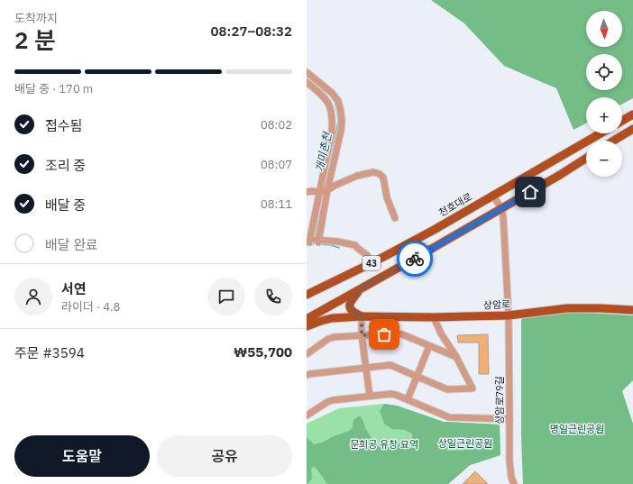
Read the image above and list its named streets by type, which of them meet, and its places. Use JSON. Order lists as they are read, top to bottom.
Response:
{
  "streets": {
    "main road": ["천호대로", "43", "상암로"],
    "street": ["상암로79길"]
  },
  "crossings": [
    ["43", "상암로79길"],
    ["상암로", "상암로79길"]
  ],
  "water": ["개미촌천"],
  "parks": ["명일근린공원", "상일근린공원", "문희공 유창 묘역"],
  "north": "bottom",
  "page": {
    "heading": ["2 분", "도착까지", "08:27–08:32"],
    "panel": [
      "서연",
      "라이더 · 4.8",
      "주문 #3594",
      "₩55,700"
    ],
    "map_buttons": ["+", "−"],
    "bar": "배달 중 · 170 m",
    "list": [
      ["접수됨", "08:02"],
      ["조리 중", "08:07"],
      ["배달 중", "08:11"],
      "배달 완료"
    ],
    "buttons": ["도움말", "공유"]
  }
}
